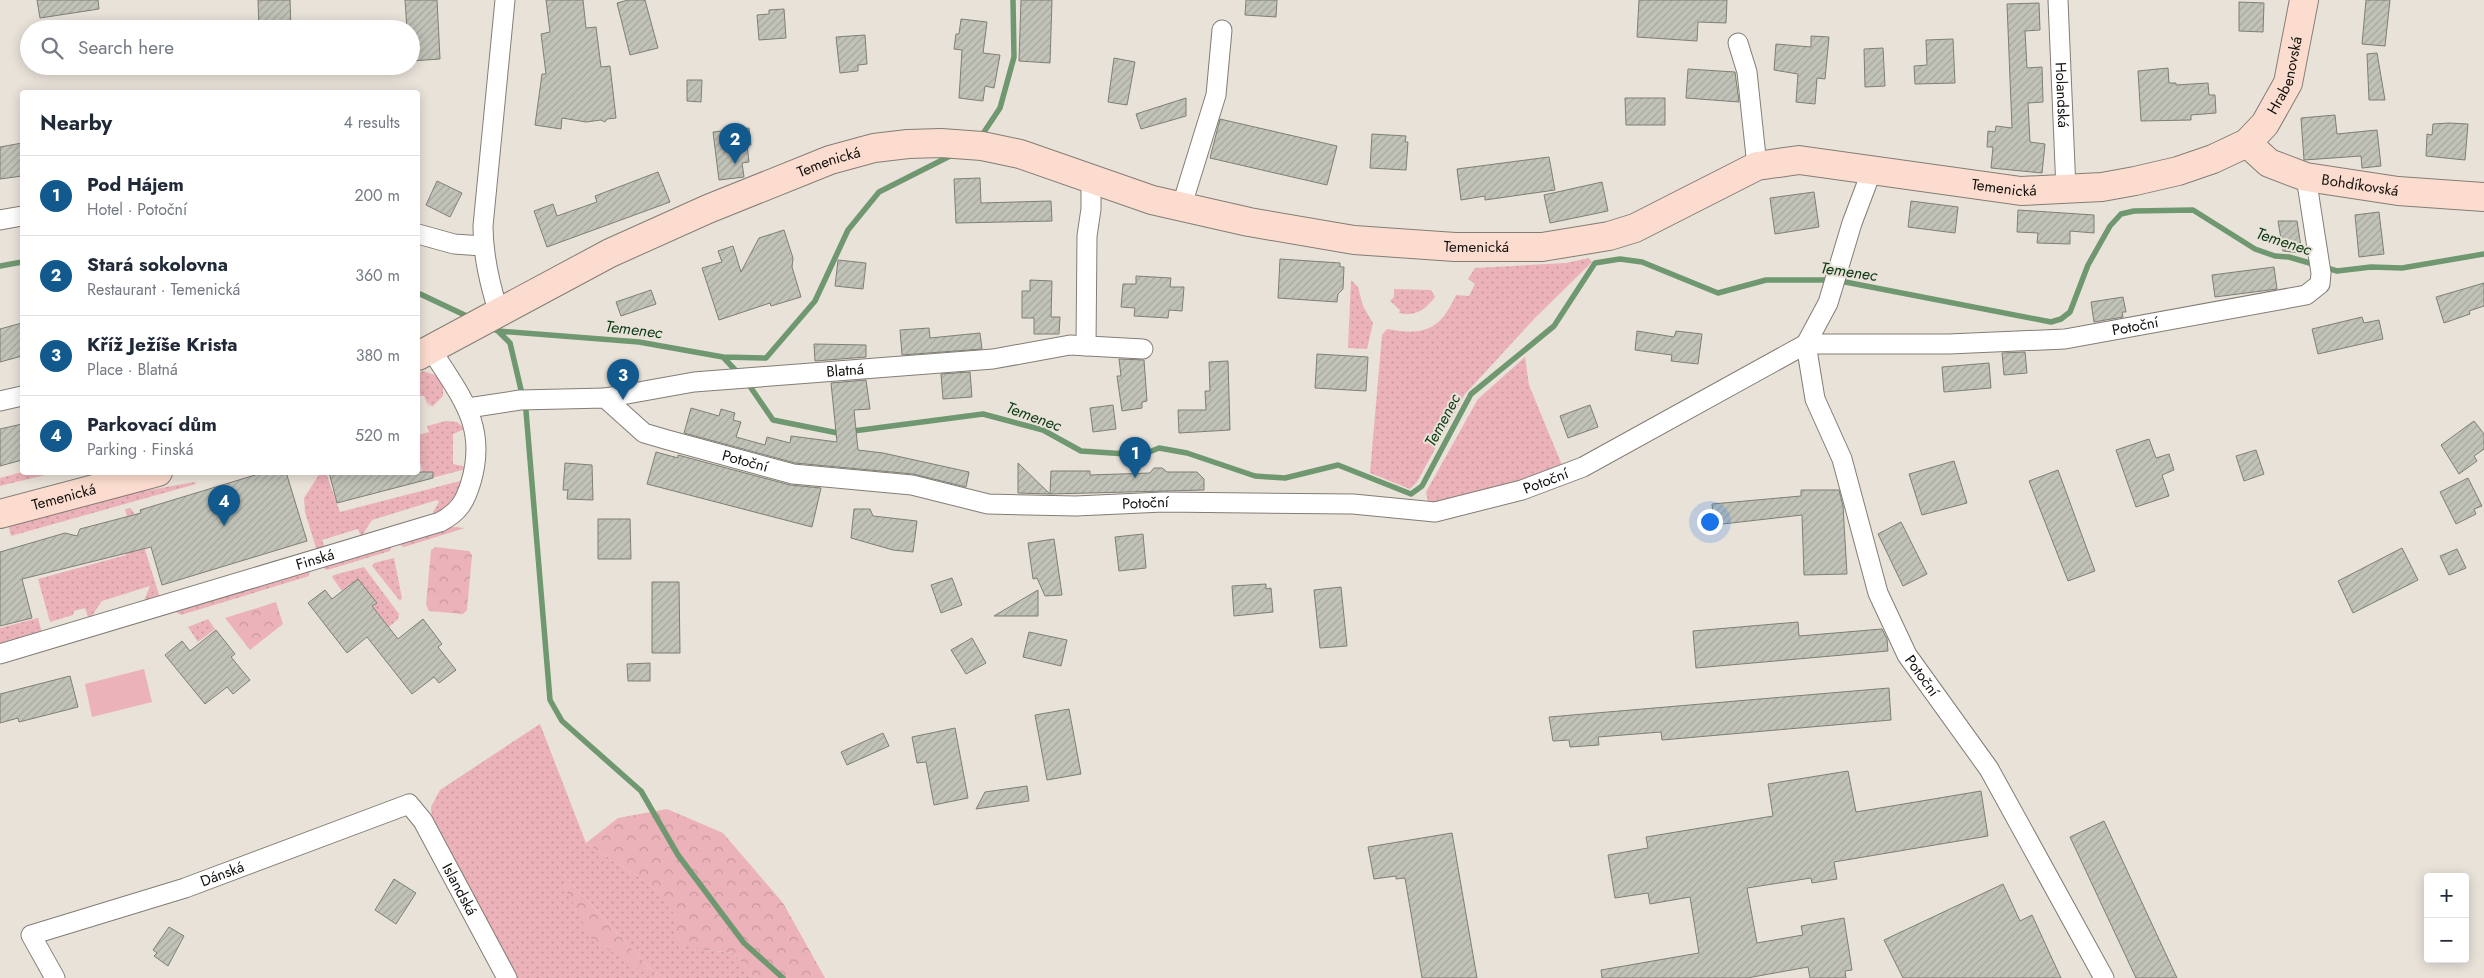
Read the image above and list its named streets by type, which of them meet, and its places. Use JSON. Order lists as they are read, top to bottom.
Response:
{
  "streets": {
    "street": [
      "Hrabenovská",
      "Holandská",
      "Temenická",
      "Bohdíkovská",
      "Potoční",
      "Blatná",
      "Finská",
      "Dánská",
      "Islandská"
    ]
  },
  "crossings": [
    ["Hrabenovská", "Temenická"],
    ["Hrabenovská", "Bohdíkovská"],
    ["Holandská", "Temenická"],
    ["Temenická", "Bohdíkovská"],
    ["Temenická", "Finská"],
    ["Bohdíkovská", "Potoční"],
    ["Potoční", "Blatná"],
    ["Dánská", "Islandská"]
  ],
  "water": ["Temenec"],
  "page": {
    "search": "Search here",
    "heading": ["Nearby", "4 results"],
    "pins": [
      "2",
      "3",
      "1",
      "4"
    ],
    "list": [
      {
        "mark": "1",
        "name": "Pod Hájem",
        "note": "Hotel · Potoční",
        "value": "200 m"
      },
      {
        "mark": "2",
        "name": "Stará sokolovna",
        "note": "Restaurant · Temenická",
        "value": "360 m"
      },
      {
        "mark": "3",
        "name": "Kříž Ježíše Krista",
        "note": "Place · Blatná",
        "value": "380 m"
      },
      {
        "mark": "4",
        "name": "Parkovací dům",
        "note": "Parking · Finská",
        "value": "520 m"
      }
    ],
    "map_buttons": ["+", "−"]
  }
}
